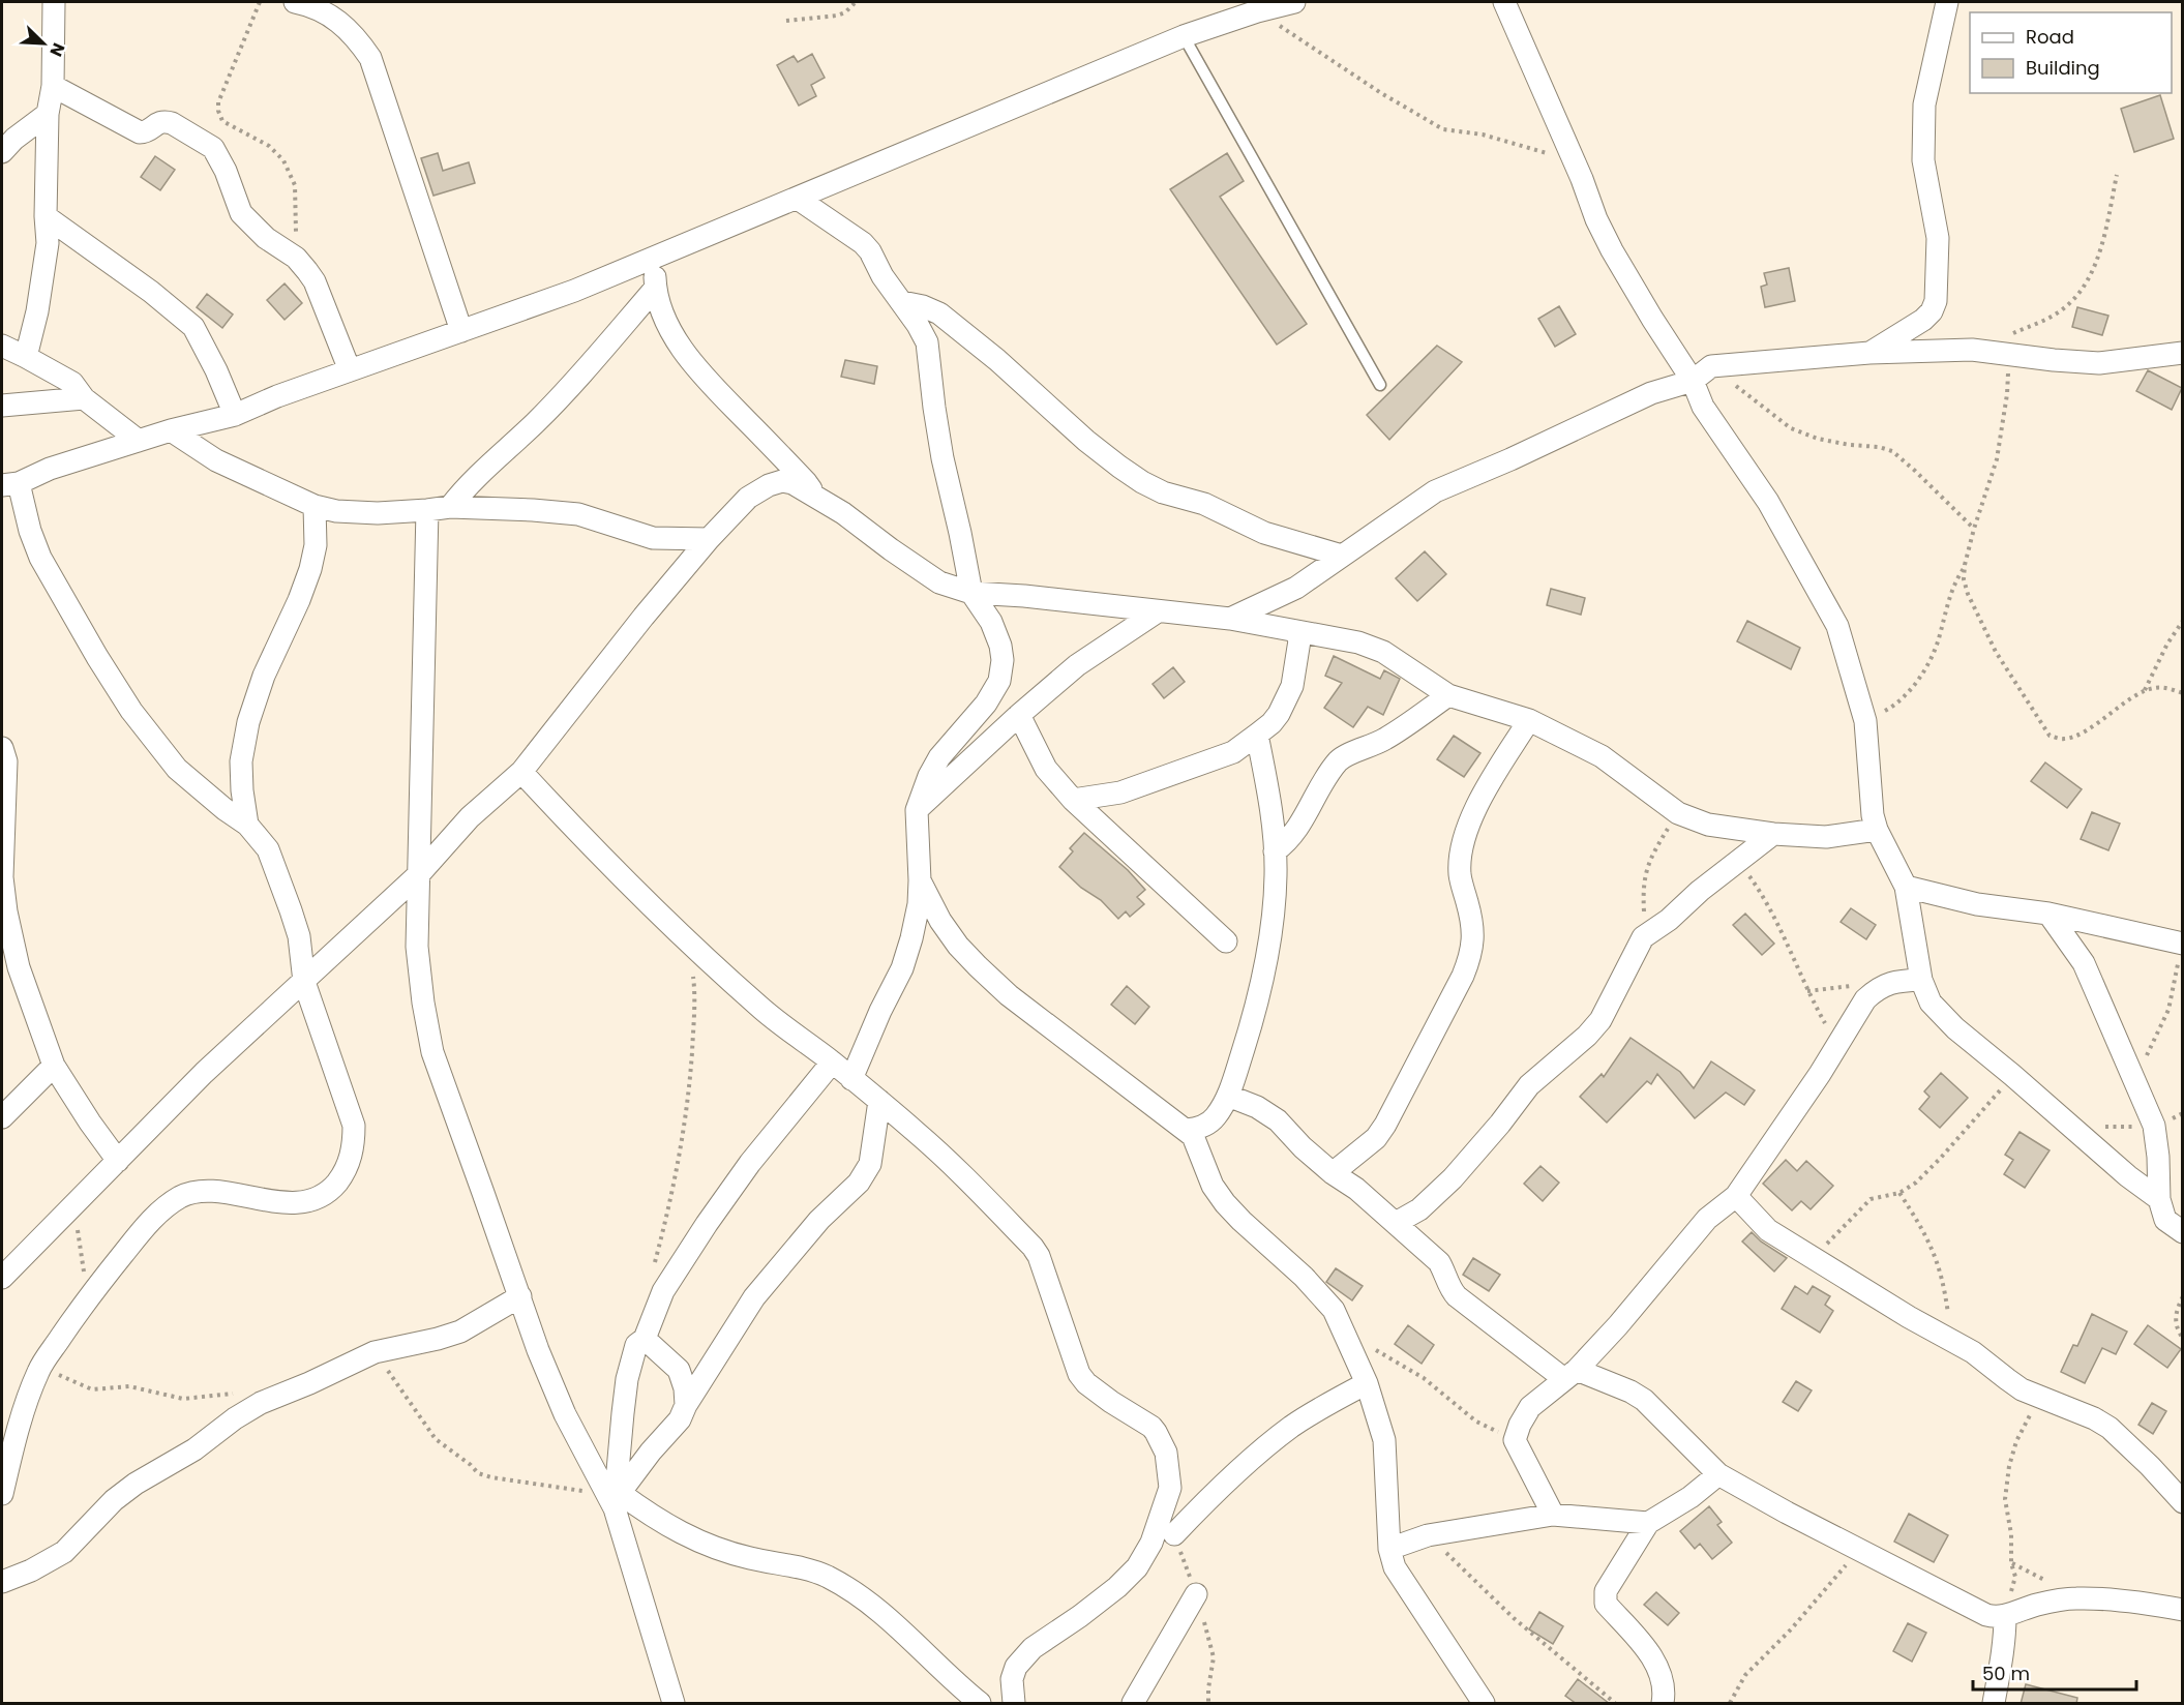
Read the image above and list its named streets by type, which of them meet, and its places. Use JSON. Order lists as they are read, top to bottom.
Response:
{
  "legend": ["Road", "Building"],
  "scale_bar": "50 m",
  "north": "bottom right"
}
